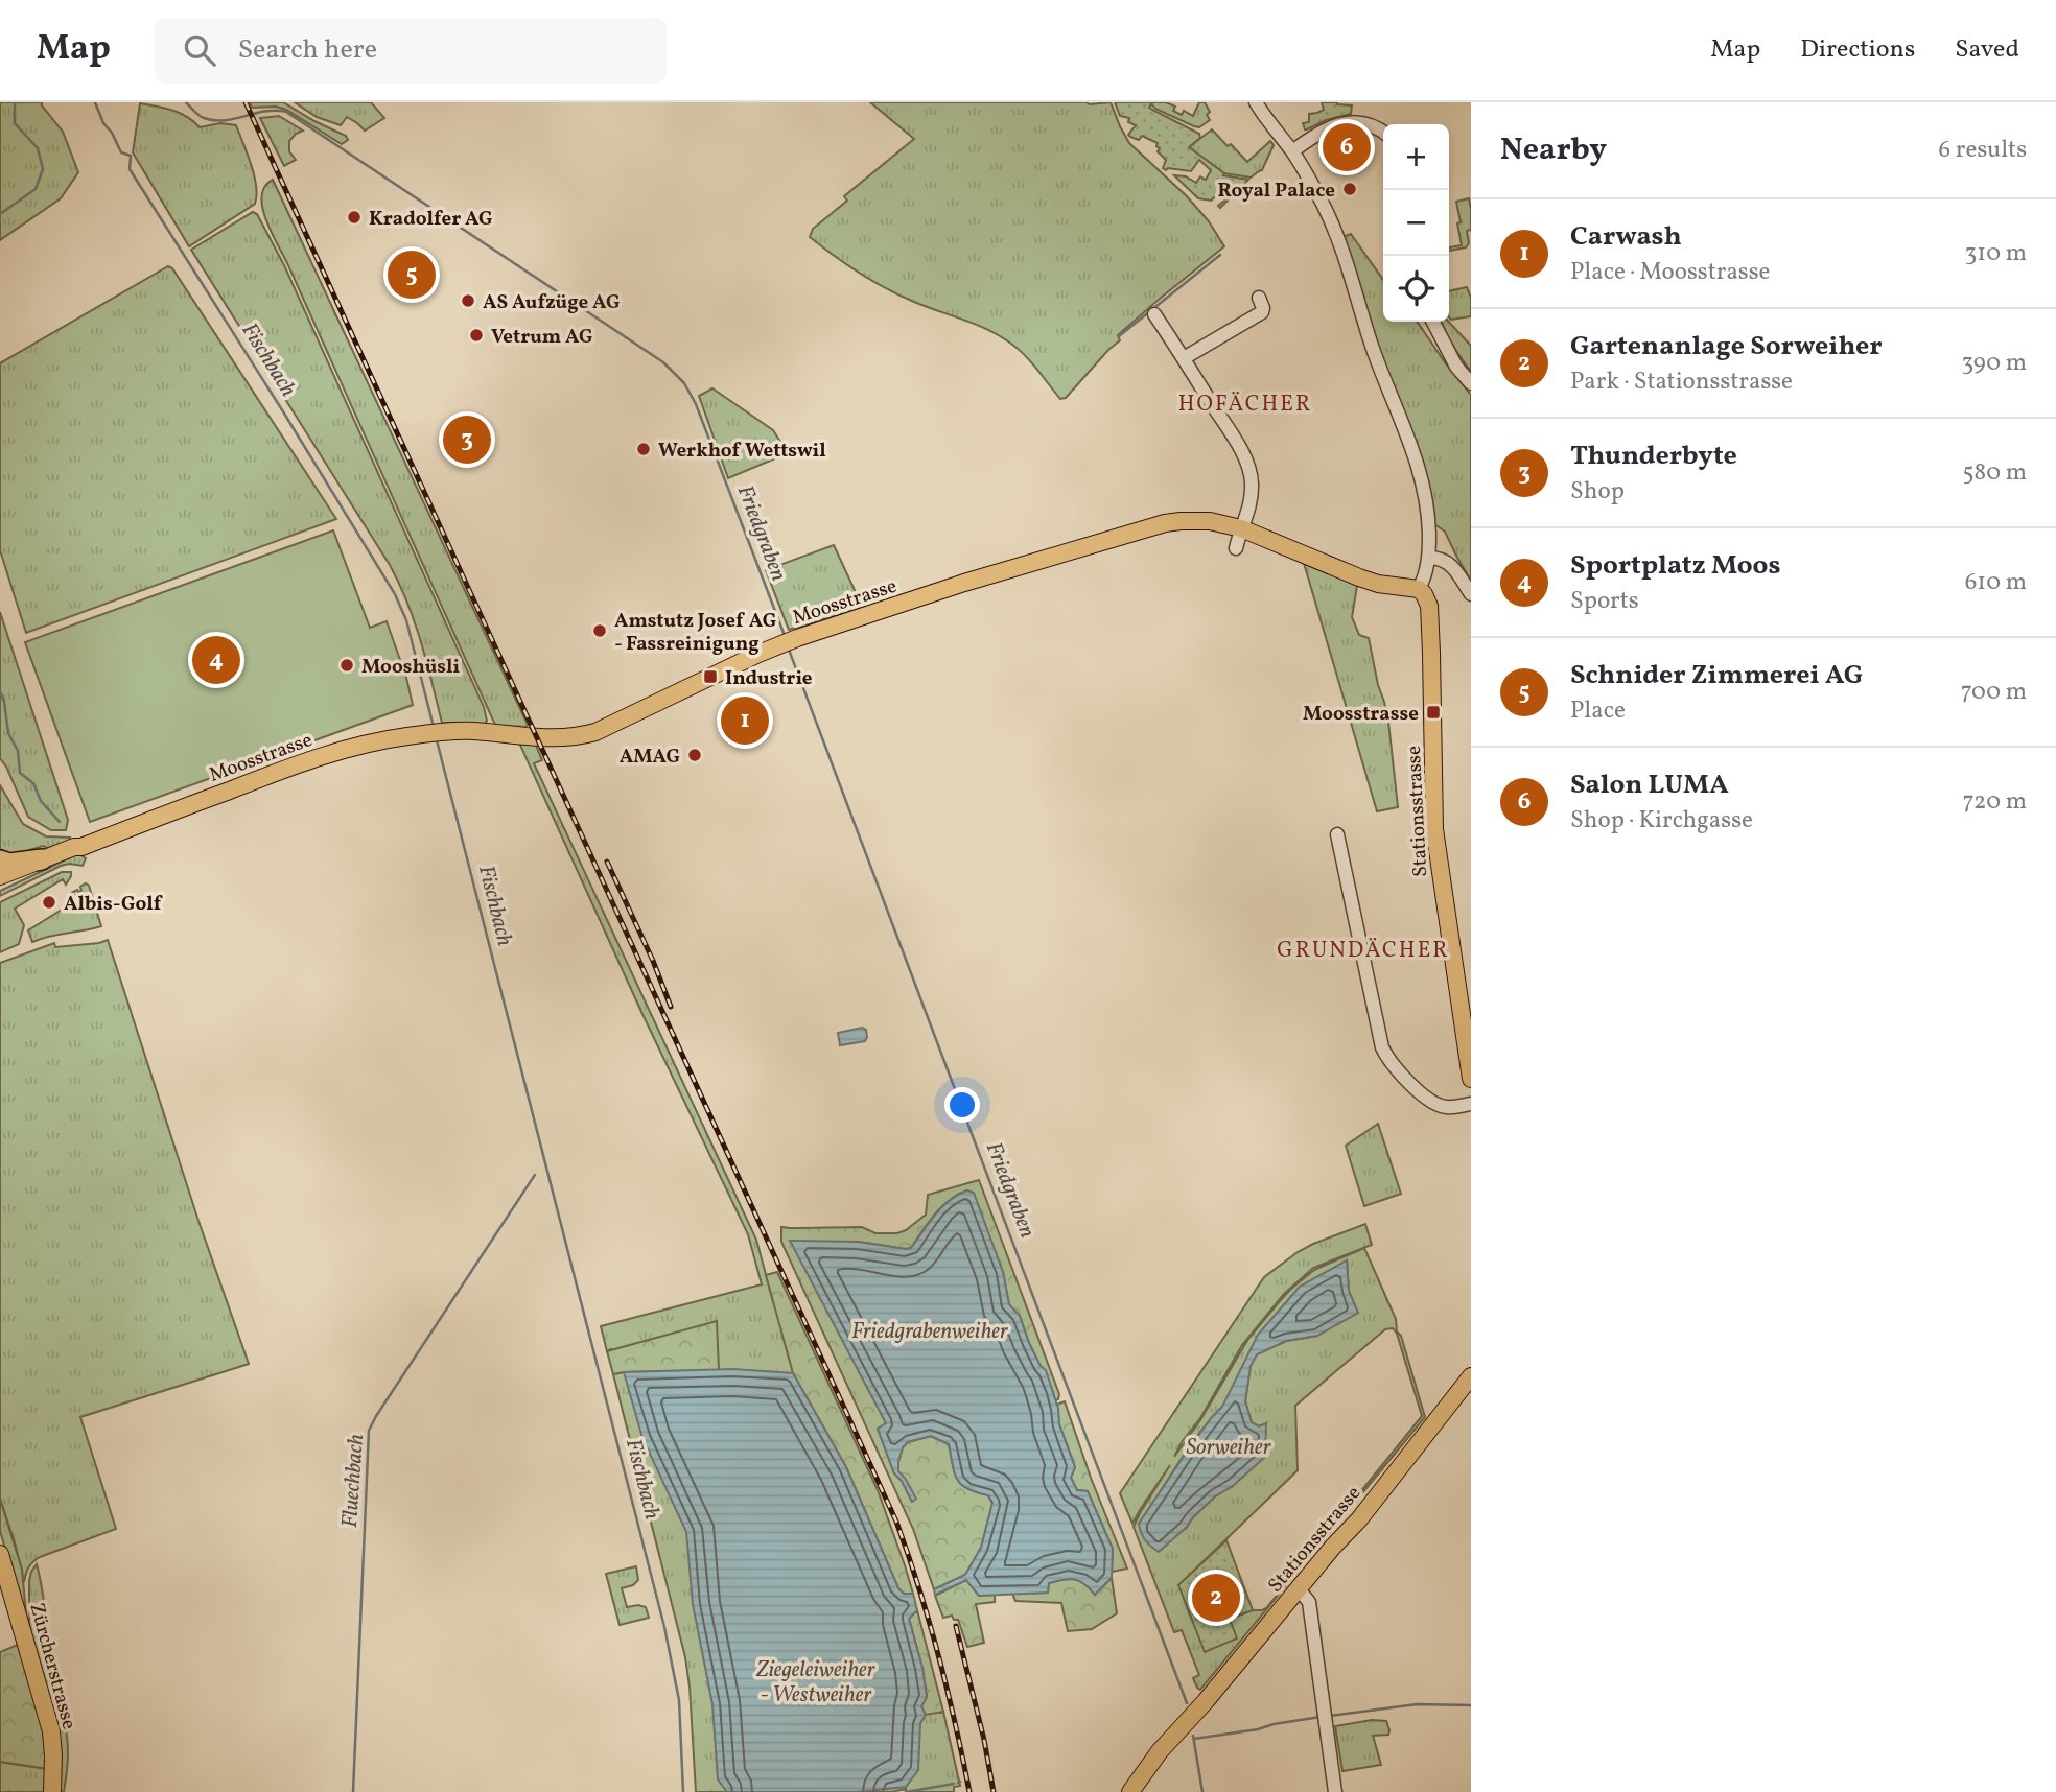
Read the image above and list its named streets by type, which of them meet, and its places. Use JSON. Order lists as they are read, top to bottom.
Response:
{
  "streets": {
    "main road": ["Moosstrasse", "Stationsstrasse", "Zürcherstrasse"]
  },
  "crossings": [
    ["Moosstrasse", "Stationsstrasse"]
  ],
  "districts": ["HOFÄCHER", "GRUNDÄCHER"],
  "water": [
    "Fischbach",
    "Friedgraben",
    "Friedgrabenweiher",
    "Sorweiher",
    "Fluechbach",
    "Ziegeleiweiher - Westweiher"
  ],
  "places": {
    "other": [
      "Royal Palace",
      "Kradolfer AG",
      "AS Aufzüge AG",
      "Vetrum AG",
      "Werkhof Wettswil",
      "Amstutz Josef AG - Fassreinigung",
      "Mooshüsli",
      "AMAG",
      "Albis-Golf"
    ],
    "transit": ["Industrie", "Moosstrasse"]
  },
  "page": {
    "header": "Map",
    "search": "Search here",
    "nav": ["Map", "Directions", "Saved"],
    "heading": ["Nearby", "6 results"],
    "pins": [
      "6",
      "5",
      "3",
      "4",
      "1",
      "2"
    ],
    "map_buttons": ["+", "−"],
    "list": [
      {
        "mark": "1",
        "name": "Carwash",
        "note": "Place · Moosstrasse",
        "value": "310 m"
      },
      {
        "mark": "2",
        "name": "Gartenanlage Sorweiher",
        "note": "Park · Stationsstrasse",
        "value": "390 m"
      },
      {
        "mark": "3",
        "name": "Thunderbyte",
        "note": "Shop",
        "value": "580 m"
      },
      {
        "mark": "4",
        "name": "Sportplatz Moos",
        "note": "Sports",
        "value": "610 m"
      },
      {
        "mark": "5",
        "name": "Schnider Zimmerei AG",
        "note": "Place",
        "value": "700 m"
      },
      {
        "mark": "6",
        "name": "Salon LUMA",
        "note": "Shop · Kirchgasse",
        "value": "720 m"
      }
    ]
  }
}
